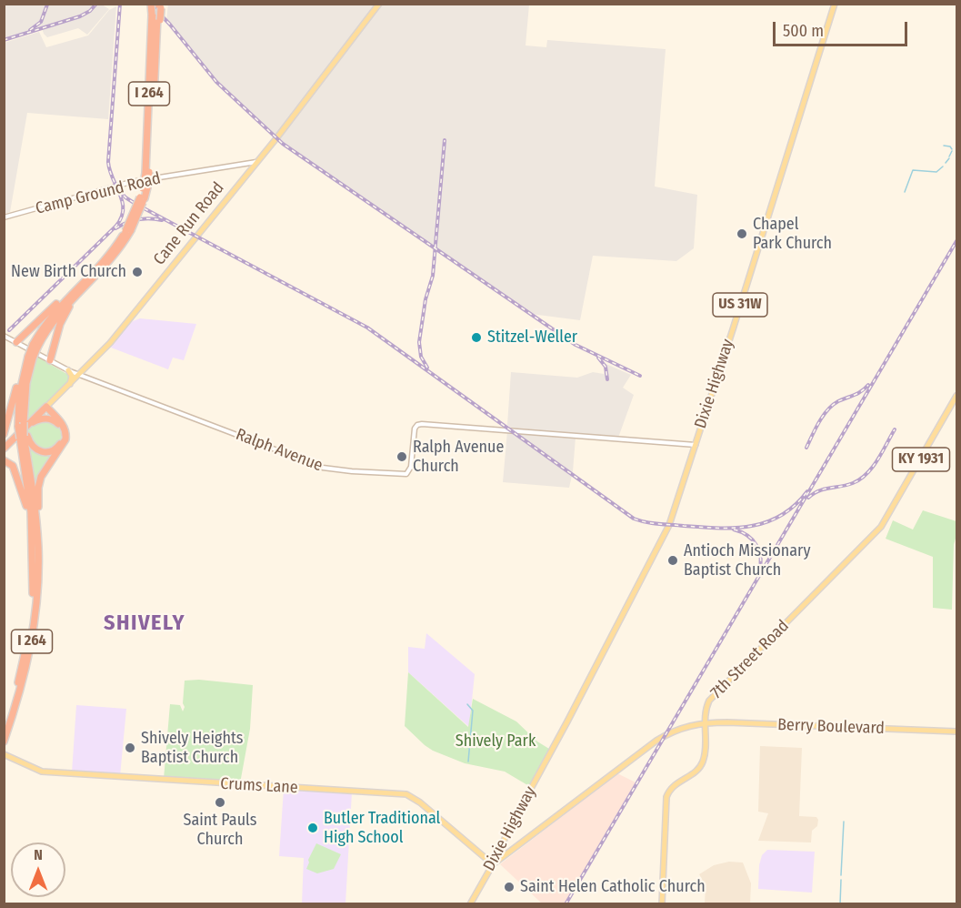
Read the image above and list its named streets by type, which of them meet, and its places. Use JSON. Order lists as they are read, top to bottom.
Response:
{
  "streets": {
    "highway": ["I 264", "Cane Run Road"],
    "main road": [
      "US 31W",
      "Dixie Highway",
      "KY 1931",
      "7th Street Road",
      "Berry Boulevard",
      "Crums Lane"
    ],
    "street": ["Camp Ground Road", "Ralph Avenue"]
  },
  "crossings": [
    ["I 264", "Cane Run Road"],
    ["Camp Ground Road", "Cane Run Road"],
    ["Cane Run Road", "Ralph Avenue"],
    ["Dixie Highway", "Ralph Avenue"],
    ["Dixie Highway", "Crums Lane"],
    ["KY 1931", "7th Street Road"],
    ["KY 1931", "Berry Boulevard"],
    ["7th Street Road", "Berry Boulevard"]
  ],
  "districts": ["SHIVELY"],
  "parks": ["Shively Park"],
  "places": [
    "Chapel Park Church",
    "New Birth Church",
    "Stitzel-Weller",
    "Ralph Avenue Church",
    "Antioch Missionary Baptist Church",
    "Shively Heights Baptist Church",
    "Saint Pauls Church",
    "Butler Traditional High School",
    "Saint Helen Catholic Church"
  ],
  "scale_bar": "500 m",
  "north": "top"
}
